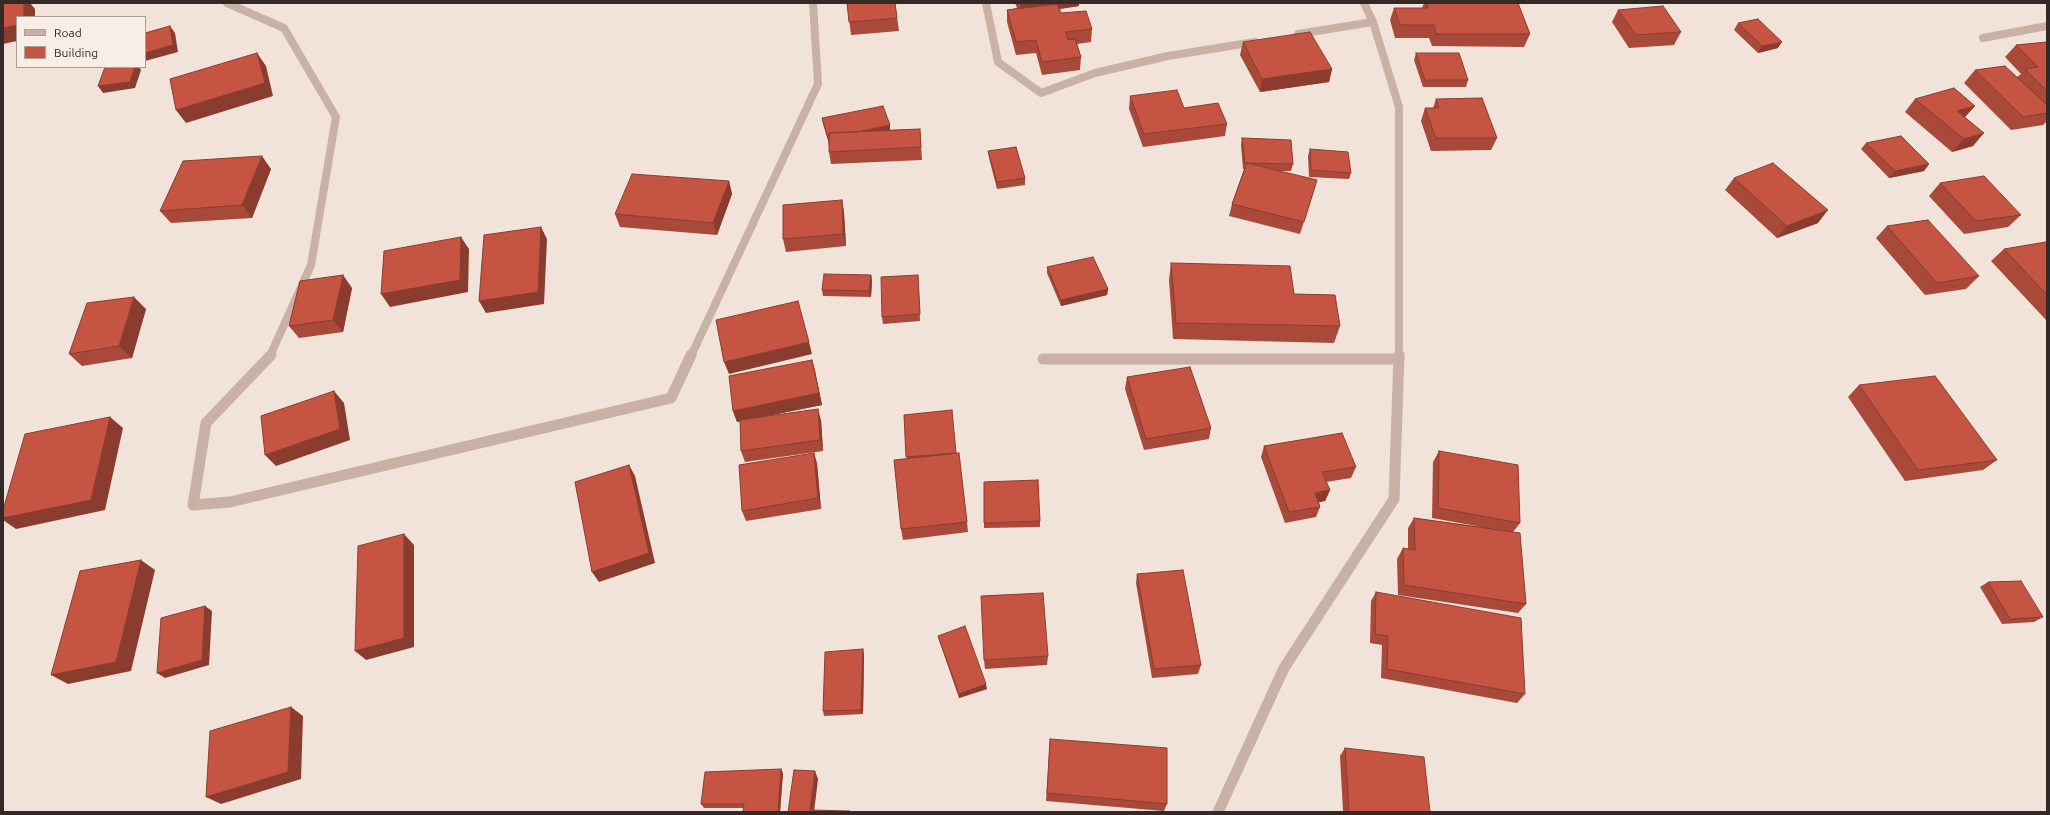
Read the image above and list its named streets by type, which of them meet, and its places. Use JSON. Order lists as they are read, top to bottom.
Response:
{
  "legend": ["Road", "Building"]
}
